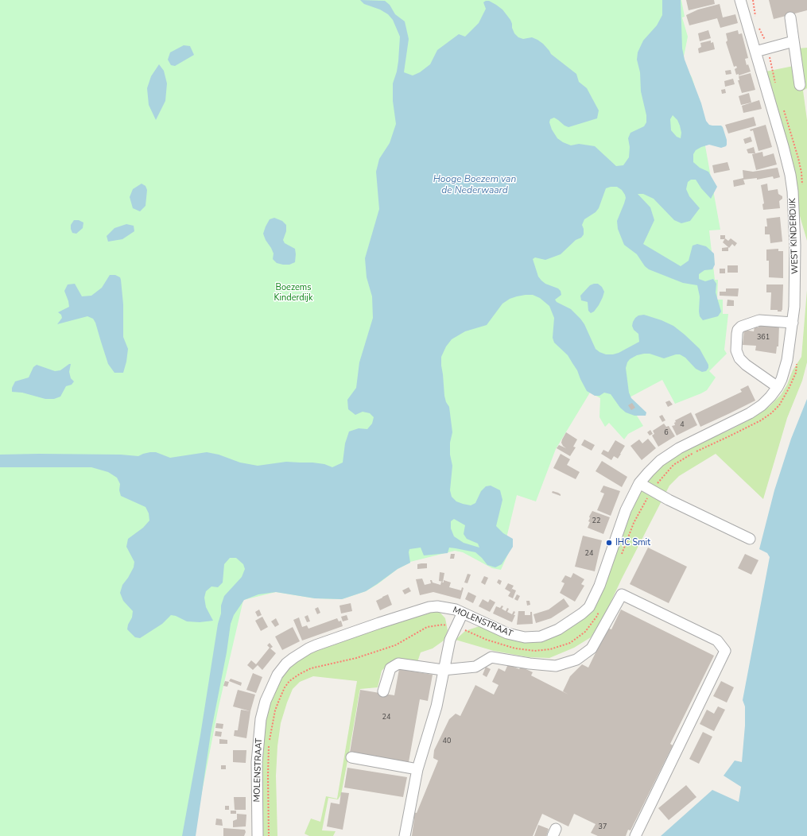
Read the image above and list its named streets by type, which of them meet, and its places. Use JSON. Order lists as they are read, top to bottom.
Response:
{
  "streets": {
    "street": ["WEST KINDERDIJK", "MOLENSTRAAT"]
  },
  "crossings": [
    ["WEST KINDERDIJK", "MOLENSTRAAT"]
  ],
  "water": ["Hooge Boezem van de Nederwaard"],
  "parks": ["Boezems Kinderdijk"],
  "places": ["IHC Smit"],
  "house_numbers": [
    "361",
    "4",
    "6",
    "22",
    "24",
    "24",
    "40",
    "37"
  ]
}
